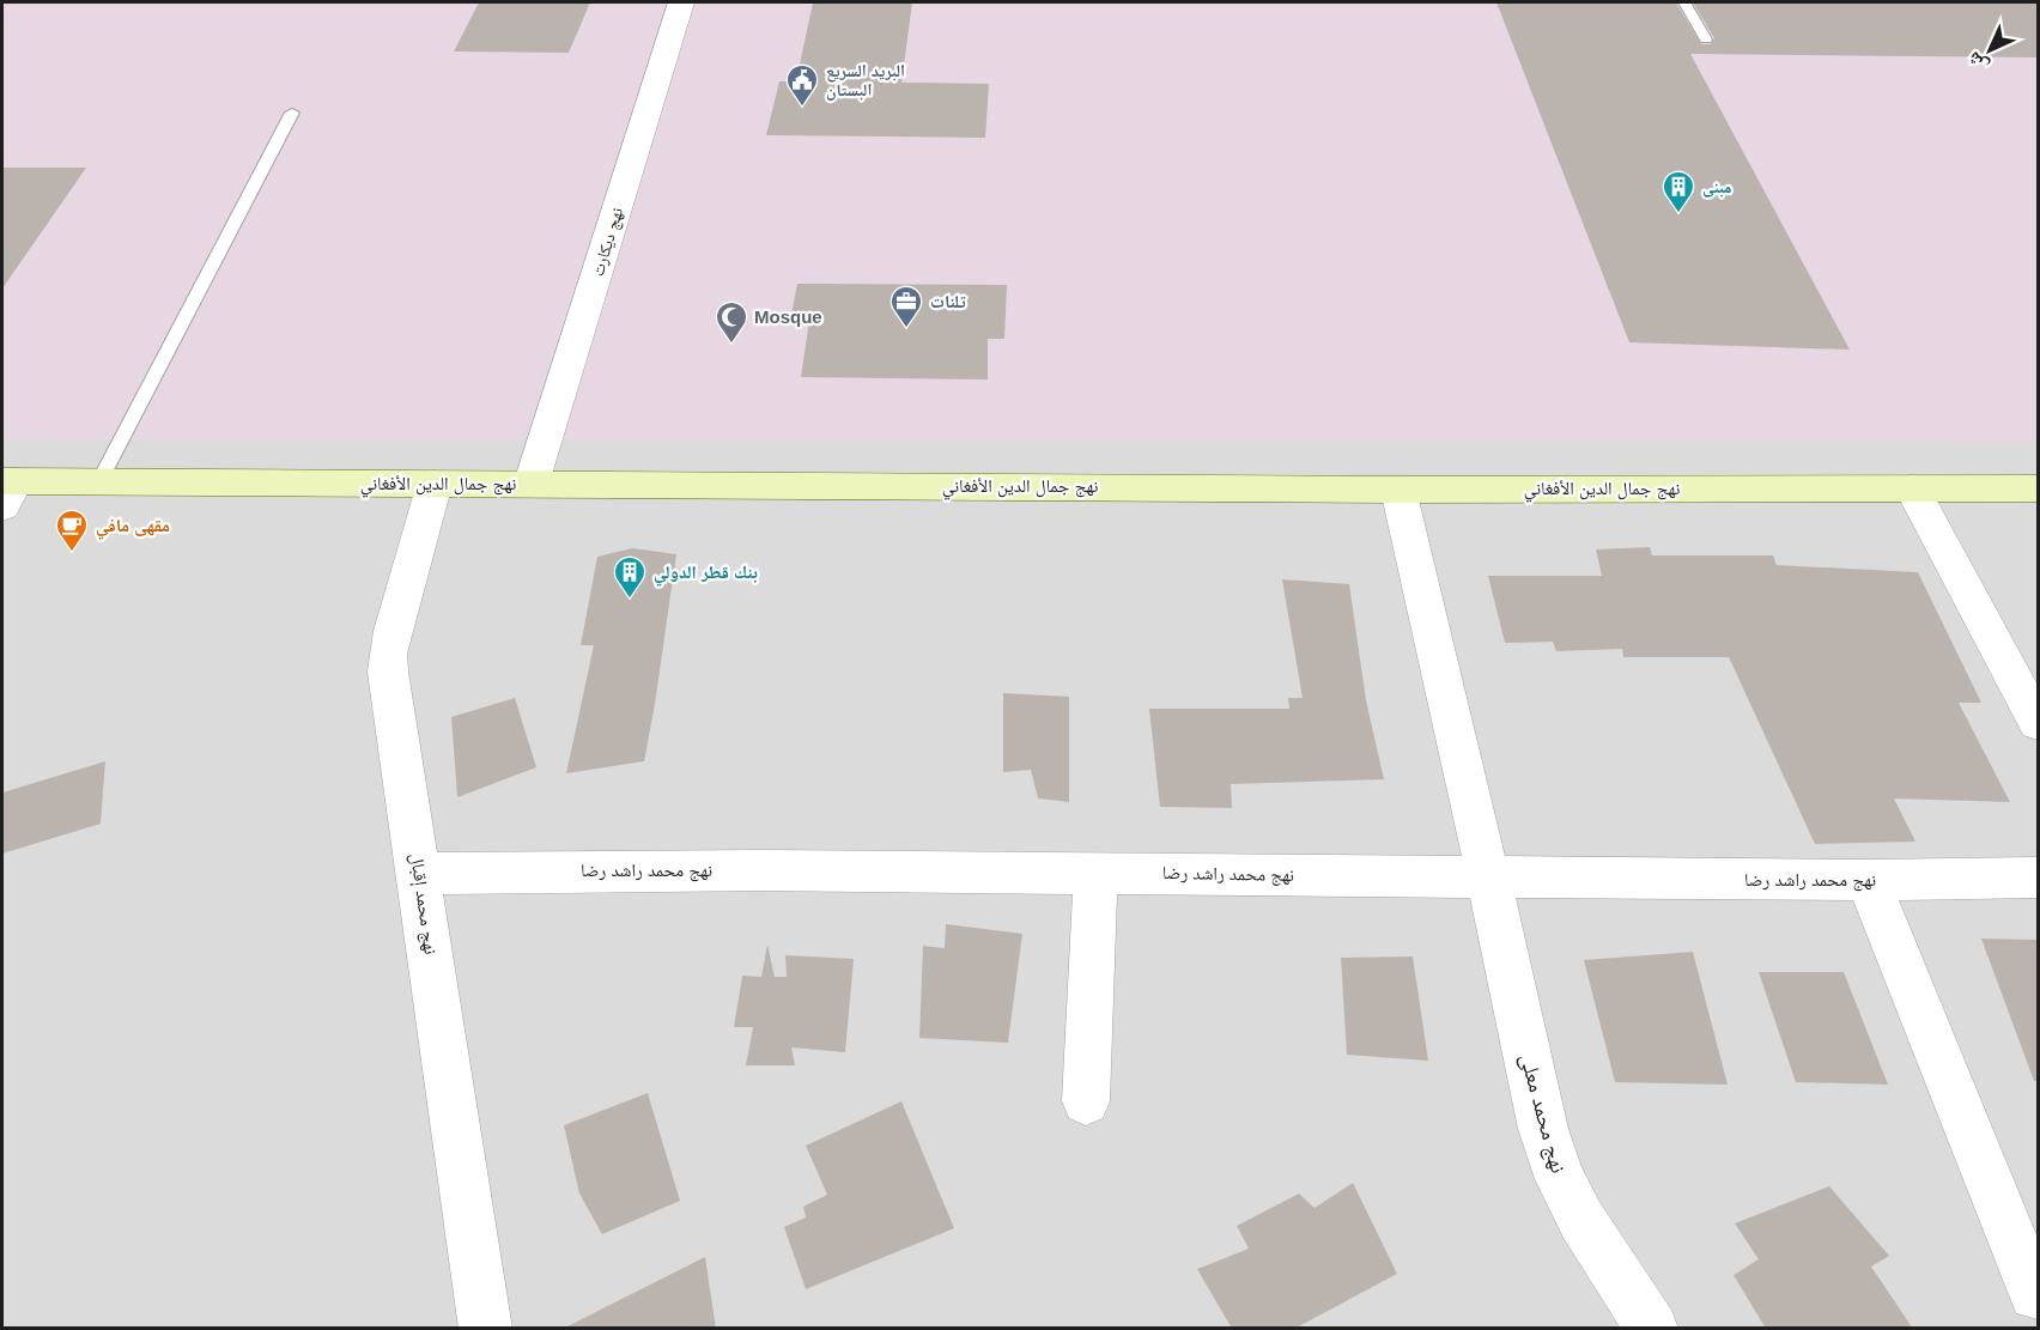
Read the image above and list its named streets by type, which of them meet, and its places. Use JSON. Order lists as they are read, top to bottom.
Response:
{
  "streets": {
    "main road": ["نهج جمال الدين الأفغاني"],
    "street": [
      "نهج ديكارت",
      "نهج محمد راشد رضا",
      "نهج محمد إقبال",
      "نهج محمد معلى"
    ]
  },
  "crossings": [
    ["نهج ديكارت", "نهج جمال الدين الأفغاني"],
    ["نهج جمال الدين الأفغاني", "نهج محمد إقبال"],
    ["نهج جمال الدين الأفغاني", "نهج محمد معلى"],
    ["نهج محمد راشد رضا", "نهج محمد إقبال"],
    ["نهج محمد راشد رضا", "نهج محمد معلى"]
  ],
  "places": {
    "public building": ["البريد السريع البستان"],
    "building": ["مبنى", "بنك قطر الدولي"],
    "office": ["تلنات"],
    "mosque": ["Mosque"],
    "cafe": ["مقهى مافي"]
  },
  "north": "bottom left"
}
